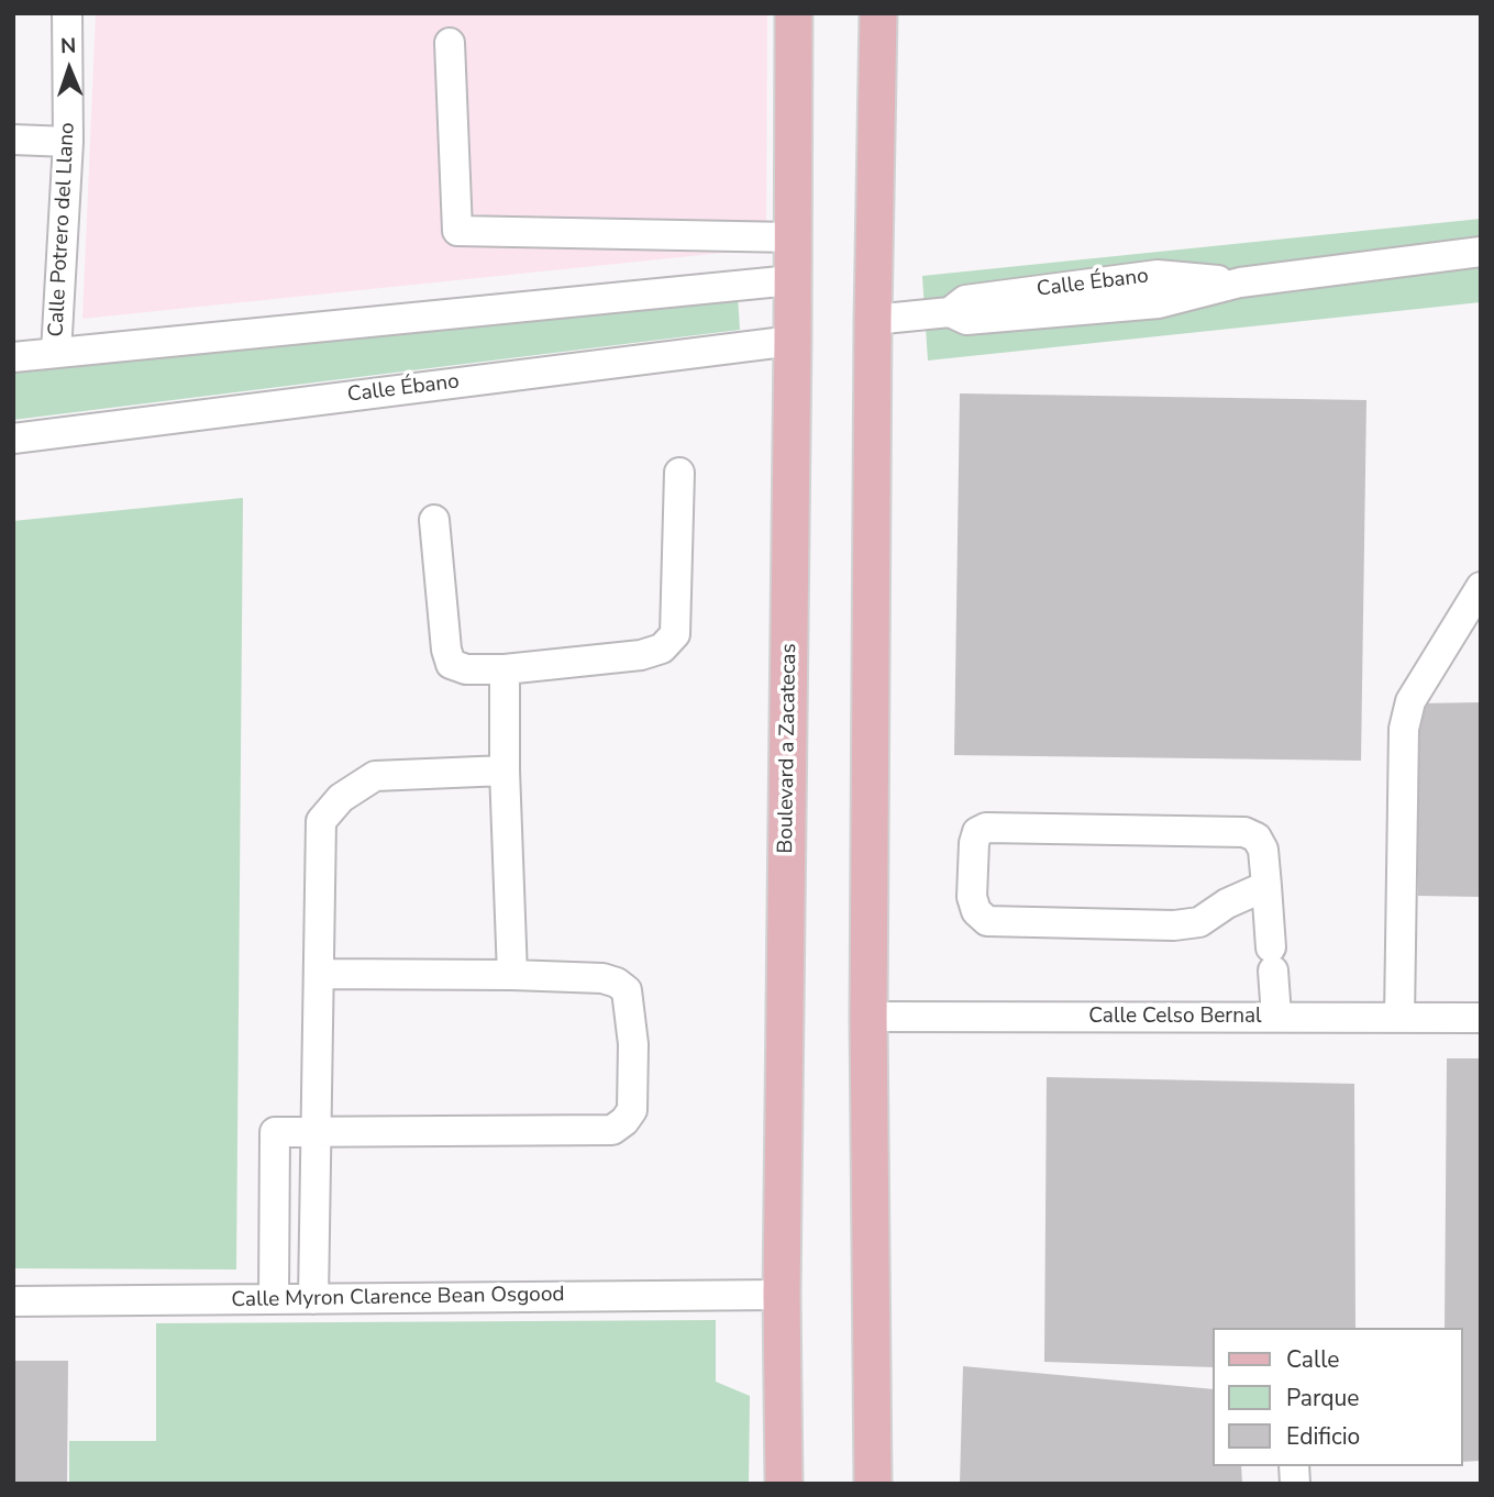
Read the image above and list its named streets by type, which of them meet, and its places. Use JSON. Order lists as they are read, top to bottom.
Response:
{
  "streets": {
    "main road": ["Boulevard a Zacatecas"],
    "street": [
      "Calle Potrero del Llano",
      "Calle Ébano",
      "Calle Celso Bernal",
      "Calle Myron Clarence Bean Osgood"
    ]
  },
  "crossings": [
    ["Calle Ébano", "Boulevard a Zacatecas"],
    ["Boulevard a Zacatecas", "Calle Myron Clarence Bean Osgood"]
  ],
  "legend": ["Calle", "Parque", "Edificio"],
  "north": "top"
}
